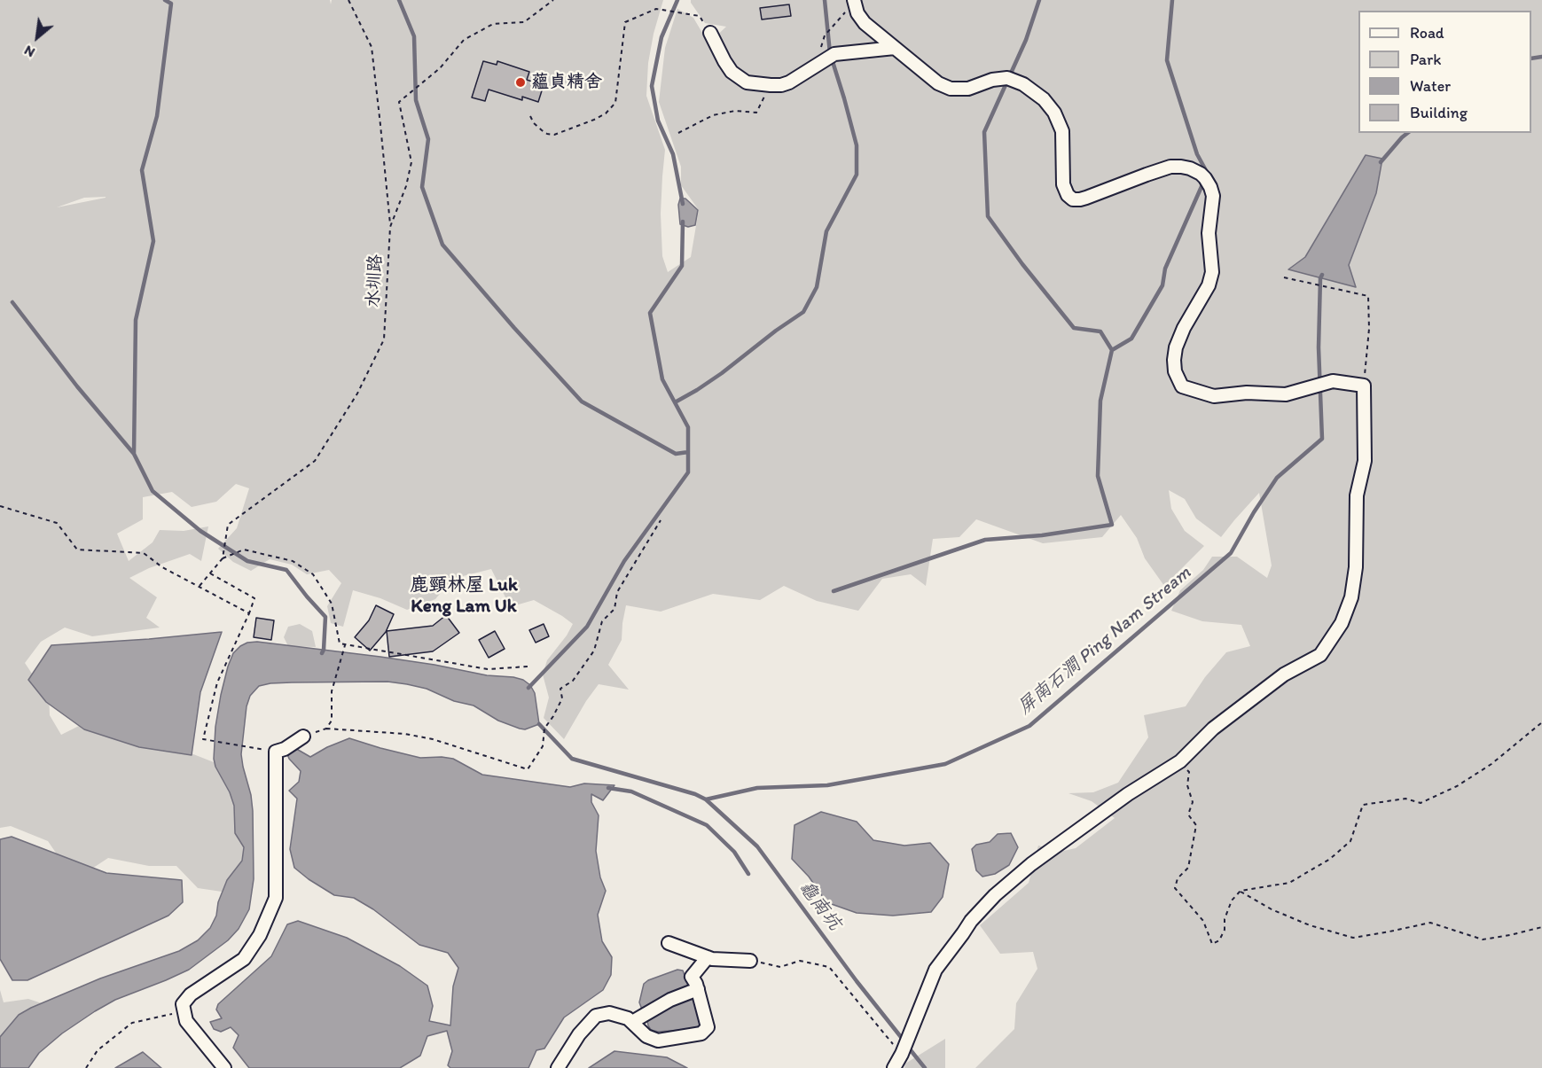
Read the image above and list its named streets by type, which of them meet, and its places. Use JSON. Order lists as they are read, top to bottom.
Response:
{
  "streets": {
    "path": ["水圳路"]
  },
  "districts": ["鹿頸林屋 Luk Keng Lam Uk"],
  "water": ["屏南石澗 Ping Nam Stream", "龜南坑"],
  "places": ["蘊貞精舍"],
  "legend": [
    "Road",
    "Park",
    "Water",
    "Building"
  ],
  "north": "bottom left"
}
